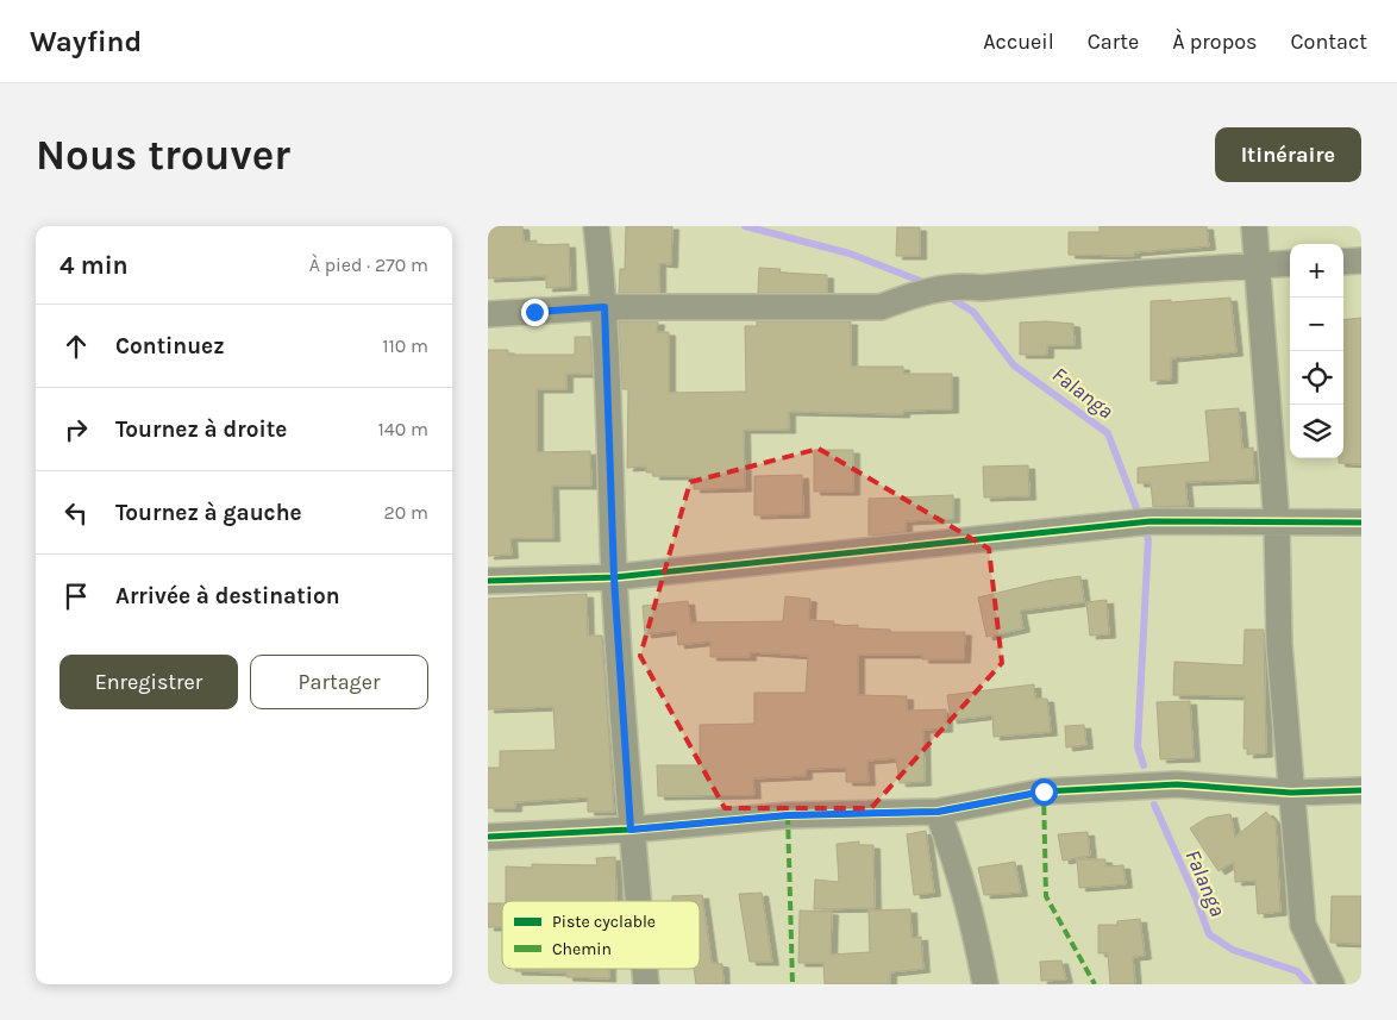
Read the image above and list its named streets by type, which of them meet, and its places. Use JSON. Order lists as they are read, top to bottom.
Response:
{
  "water": ["Falanga"],
  "legend": ["Piste cyclable", "Chemin"],
  "page": {
    "header": "Wayfind",
    "nav": [
      "Accueil",
      "Carte",
      "À propos",
      "Contact"
    ],
    "buttons": [
      "Itinéraire",
      ["Enregistrer", "Partager"]
    ],
    "title": "Nous trouver",
    "heading": ["4 min", "À pied · 270 m"],
    "map_buttons": ["+", "−"],
    "list": [
      ["Continuez", "110 m"],
      ["Tournez à droite", "140 m"],
      ["Tournez à gauche", "20 m"],
      "Arrivée à destination"
    ]
  }
}
